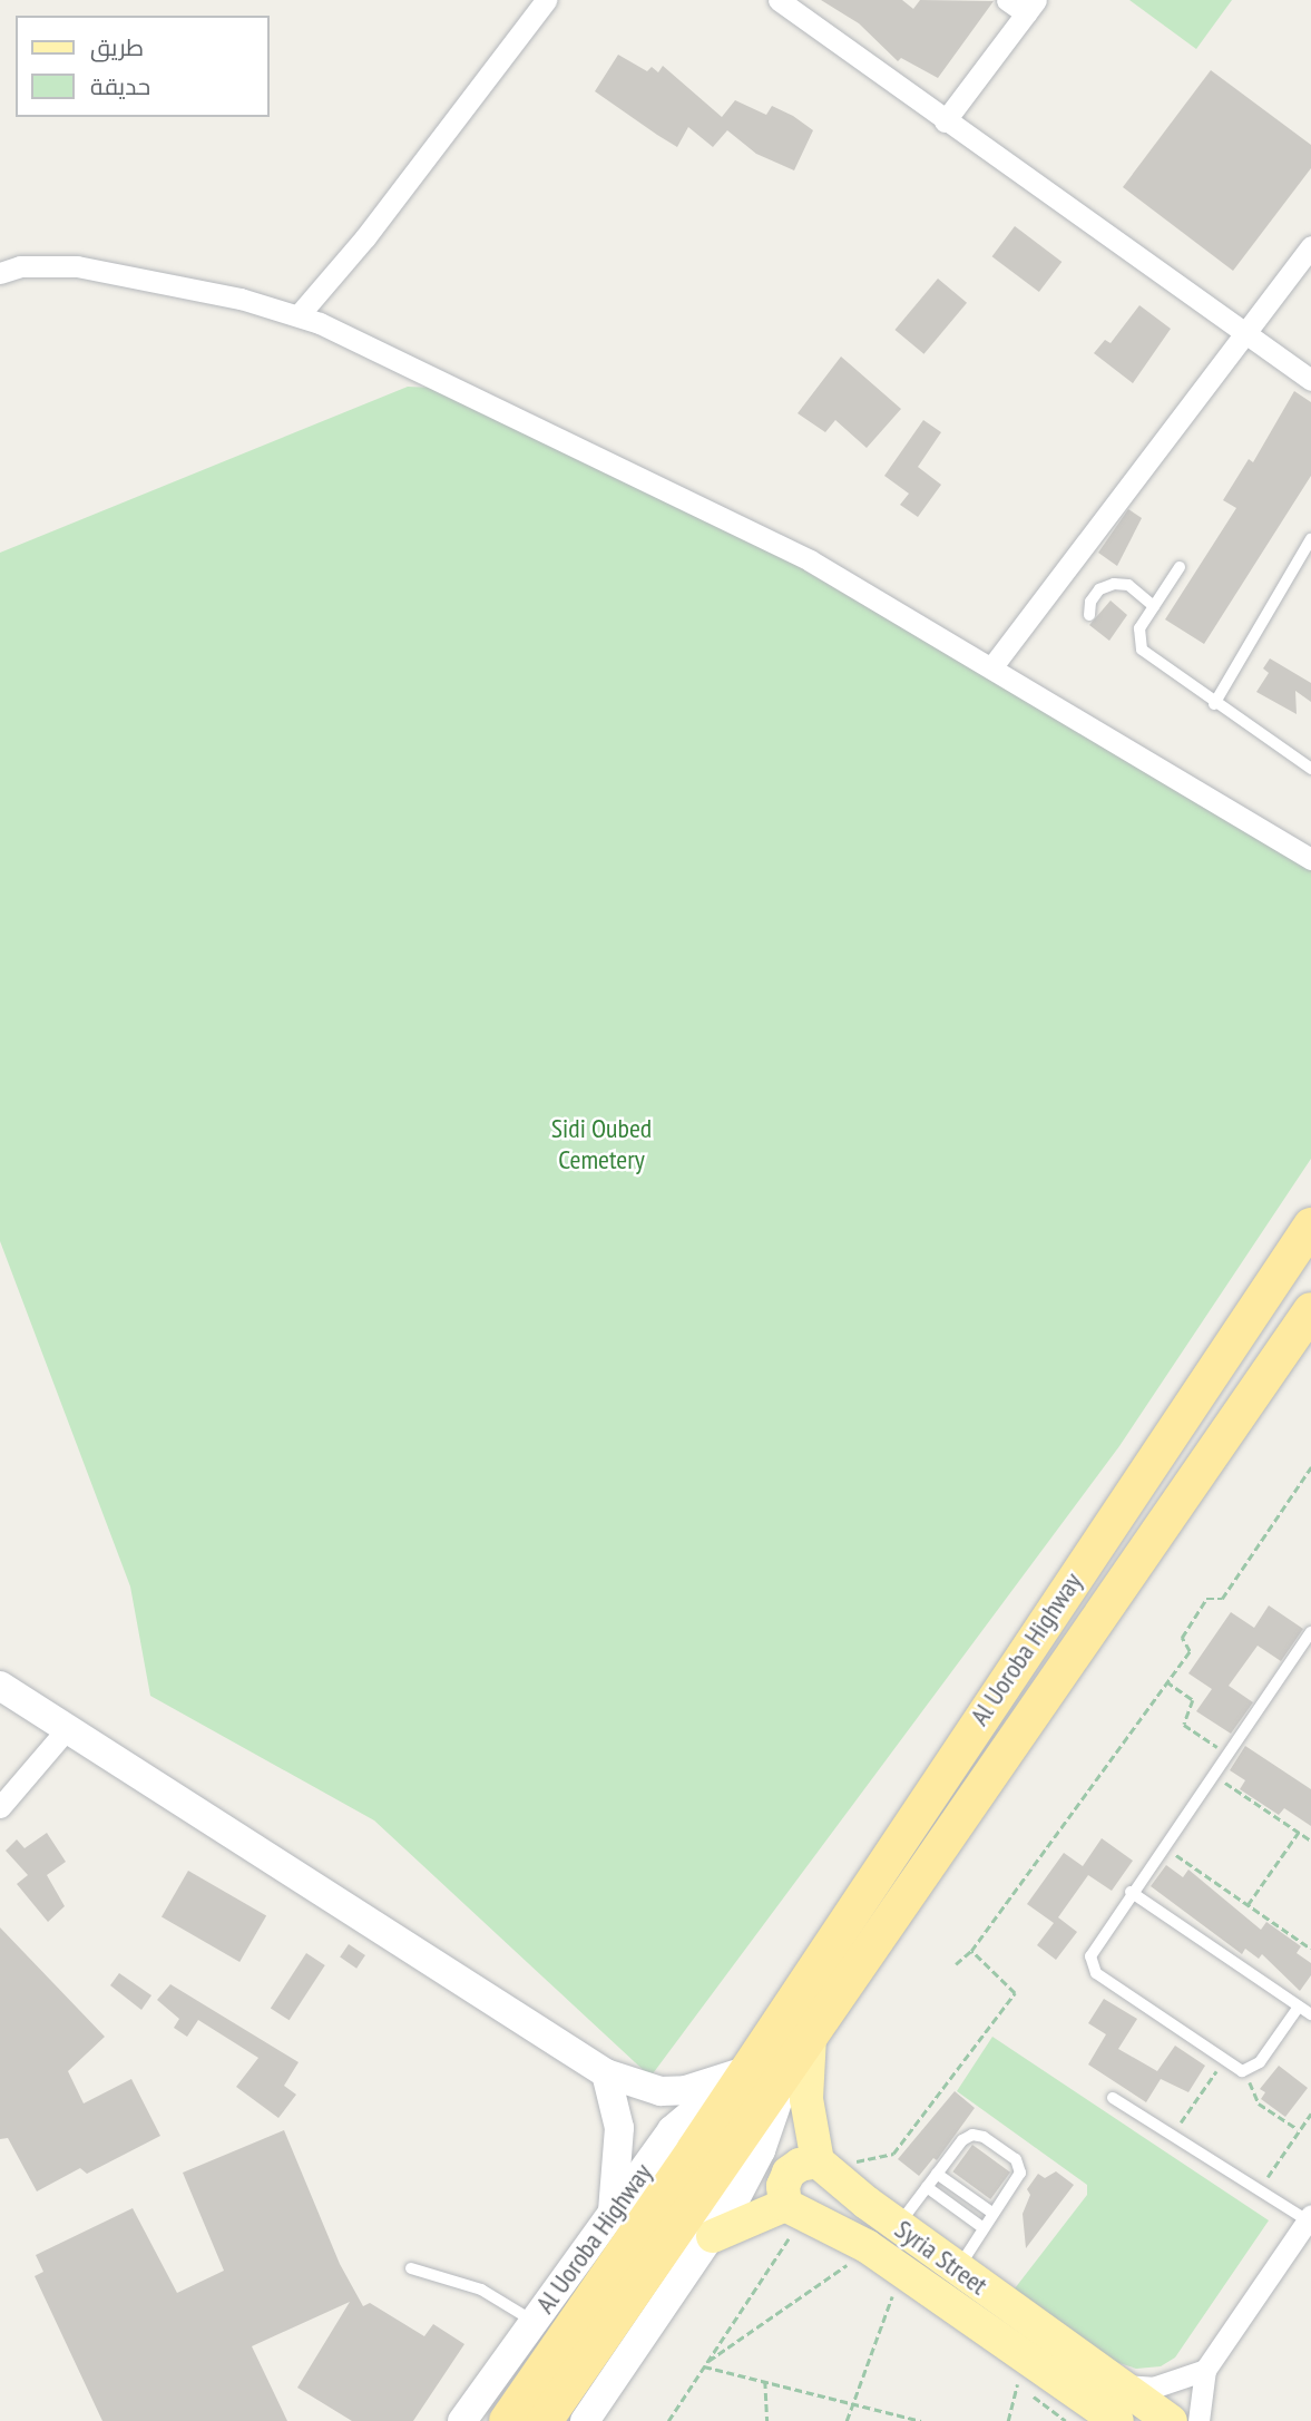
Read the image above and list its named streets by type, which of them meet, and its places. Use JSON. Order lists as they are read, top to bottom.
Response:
{
  "streets": {
    "highway": ["Al Uoroba Highway"],
    "main road": ["Syria Street"]
  },
  "parks": ["Sidi Oubed Cemetery"],
  "legend": ["طريق", "حديقة"]
}
